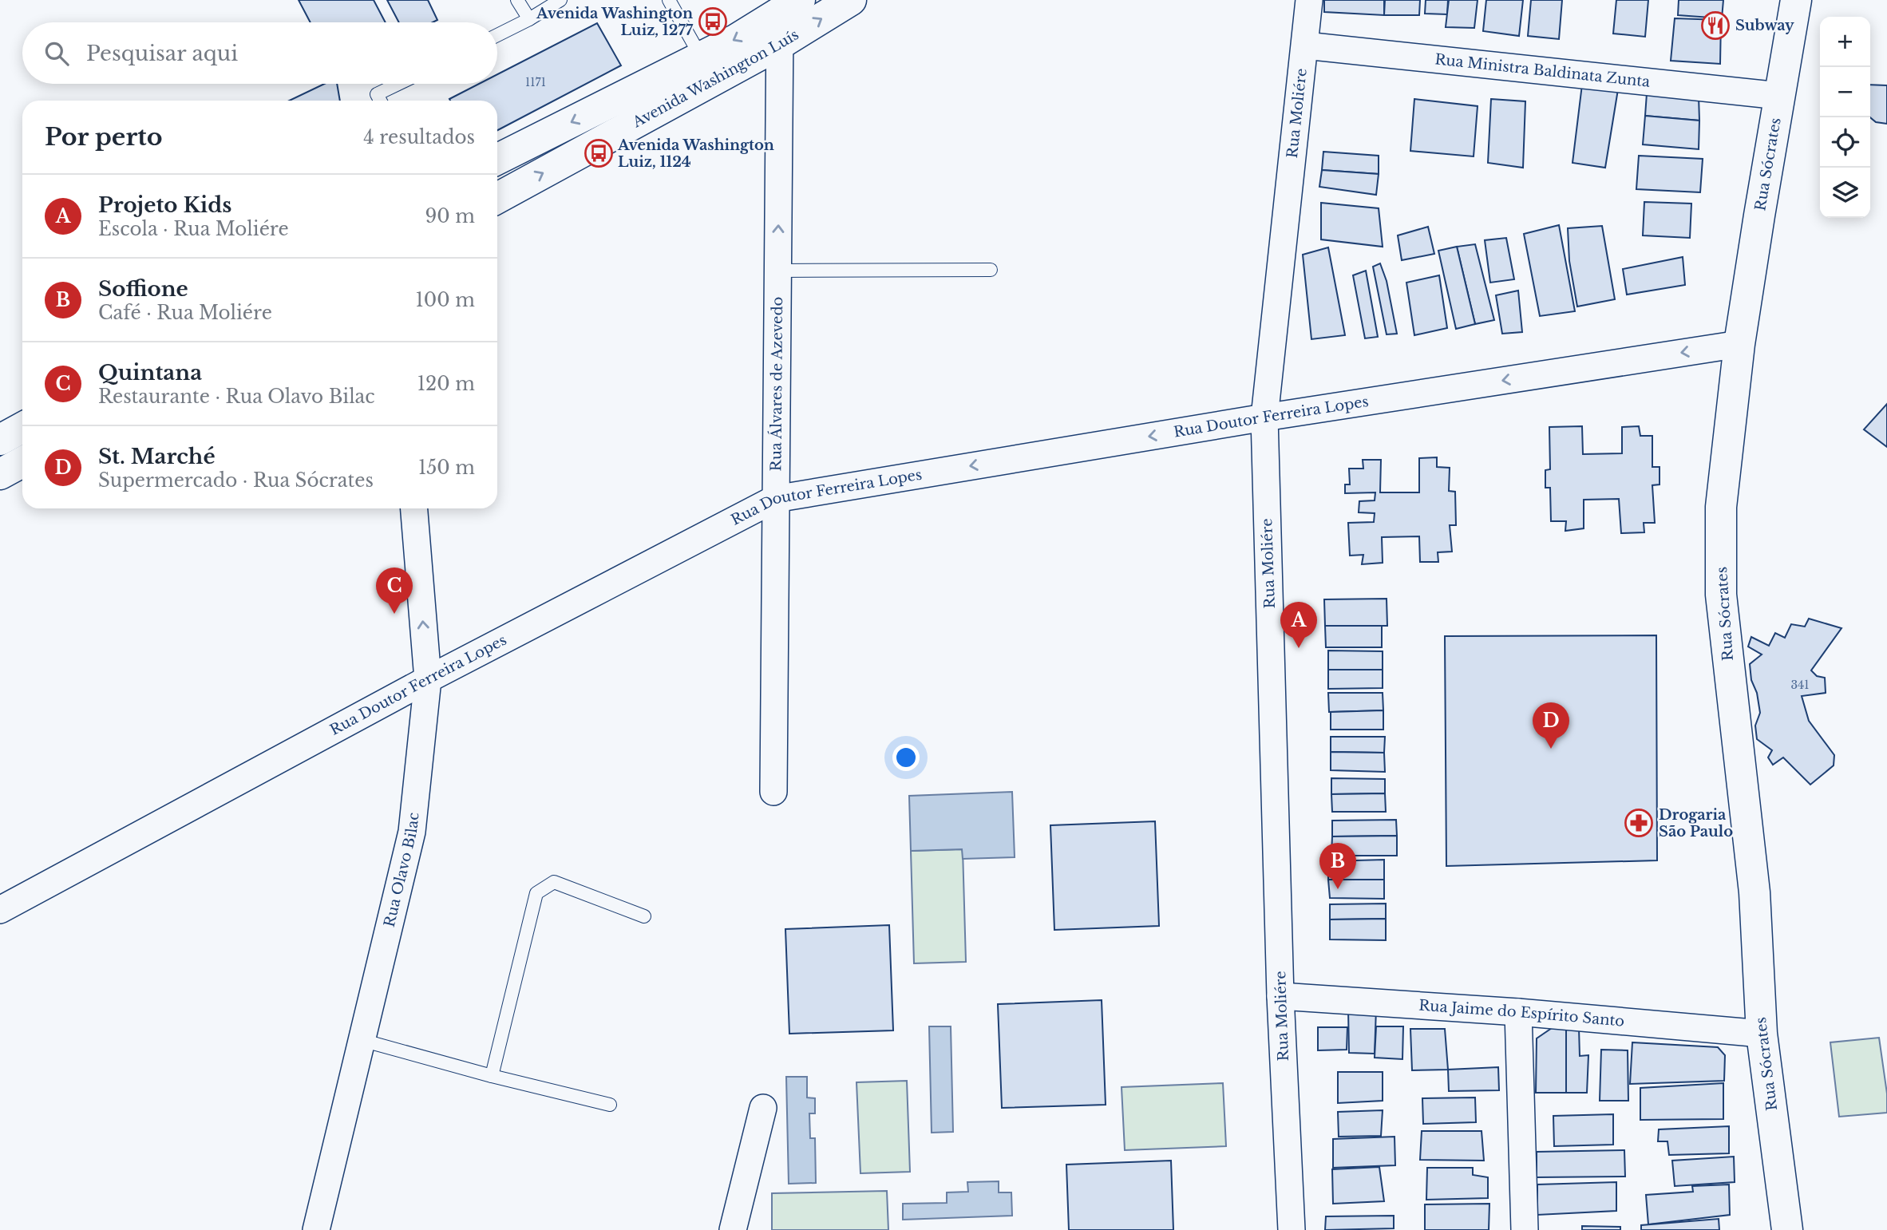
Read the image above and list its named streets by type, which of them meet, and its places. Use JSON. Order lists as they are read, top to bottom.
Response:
{
  "streets": {
    "street": [
      "Rua Ministra Baldinata Zunta",
      "Avenida Washington Luís",
      "Rua Moliére",
      "Rua Sócrates",
      "Rua Álvares de Azevedo",
      "Rua Doutor Ferreira Lopes",
      "Rua Olavo Bilac",
      "Rua Jaime do Espírito Santo"
    ]
  },
  "crossings": [
    ["Rua Ministra Baldinata Zunta", "Rua Moliére"],
    ["Rua Ministra Baldinata Zunta", "Rua Sócrates"],
    ["Avenida Washington Luís", "Rua Álvares de Azevedo"],
    ["Rua Moliére", "Rua Doutor Ferreira Lopes"],
    ["Rua Moliére", "Rua Jaime do Espírito Santo"],
    ["Rua Sócrates", "Rua Doutor Ferreira Lopes"],
    ["Rua Sócrates", "Rua Jaime do Espírito Santo"],
    ["Rua Álvares de Azevedo", "Rua Doutor Ferreira Lopes"],
    ["Rua Doutor Ferreira Lopes", "Rua Olavo Bilac"]
  ],
  "one_way": ["Rua Doutor Ferreira Lopes"],
  "places": {
    "bus stop": ["Avenida Washington Luiz, 1277", "Avenida Washington Luiz, 1124"],
    "restaurant": ["Subway"],
    "pharmacy": ["Drogaria São Paulo"]
  },
  "house_numbers": ["1171", "341"],
  "page": {
    "map_buttons": ["+", "−"],
    "search": "Pesquisar aqui",
    "heading": ["Por perto", "4 resultados"],
    "list": [
      {
        "mark": "A",
        "name": "Projeto Kids",
        "note": "Escola · Rua Moliére",
        "value": "90 m"
      },
      {
        "mark": "B",
        "name": "Soffione",
        "note": "Café · Rua Moliére",
        "value": "100 m"
      },
      {
        "mark": "C",
        "name": "Quintana",
        "note": "Restaurante · Rua Olavo Bilac",
        "value": "120 m"
      },
      {
        "mark": "D",
        "name": "St. Marché",
        "note": "Supermercado · Rua Sócrates",
        "value": "150 m"
      }
    ],
    "pins": [
      "C",
      "A",
      "D",
      "B"
    ]
  }
}
